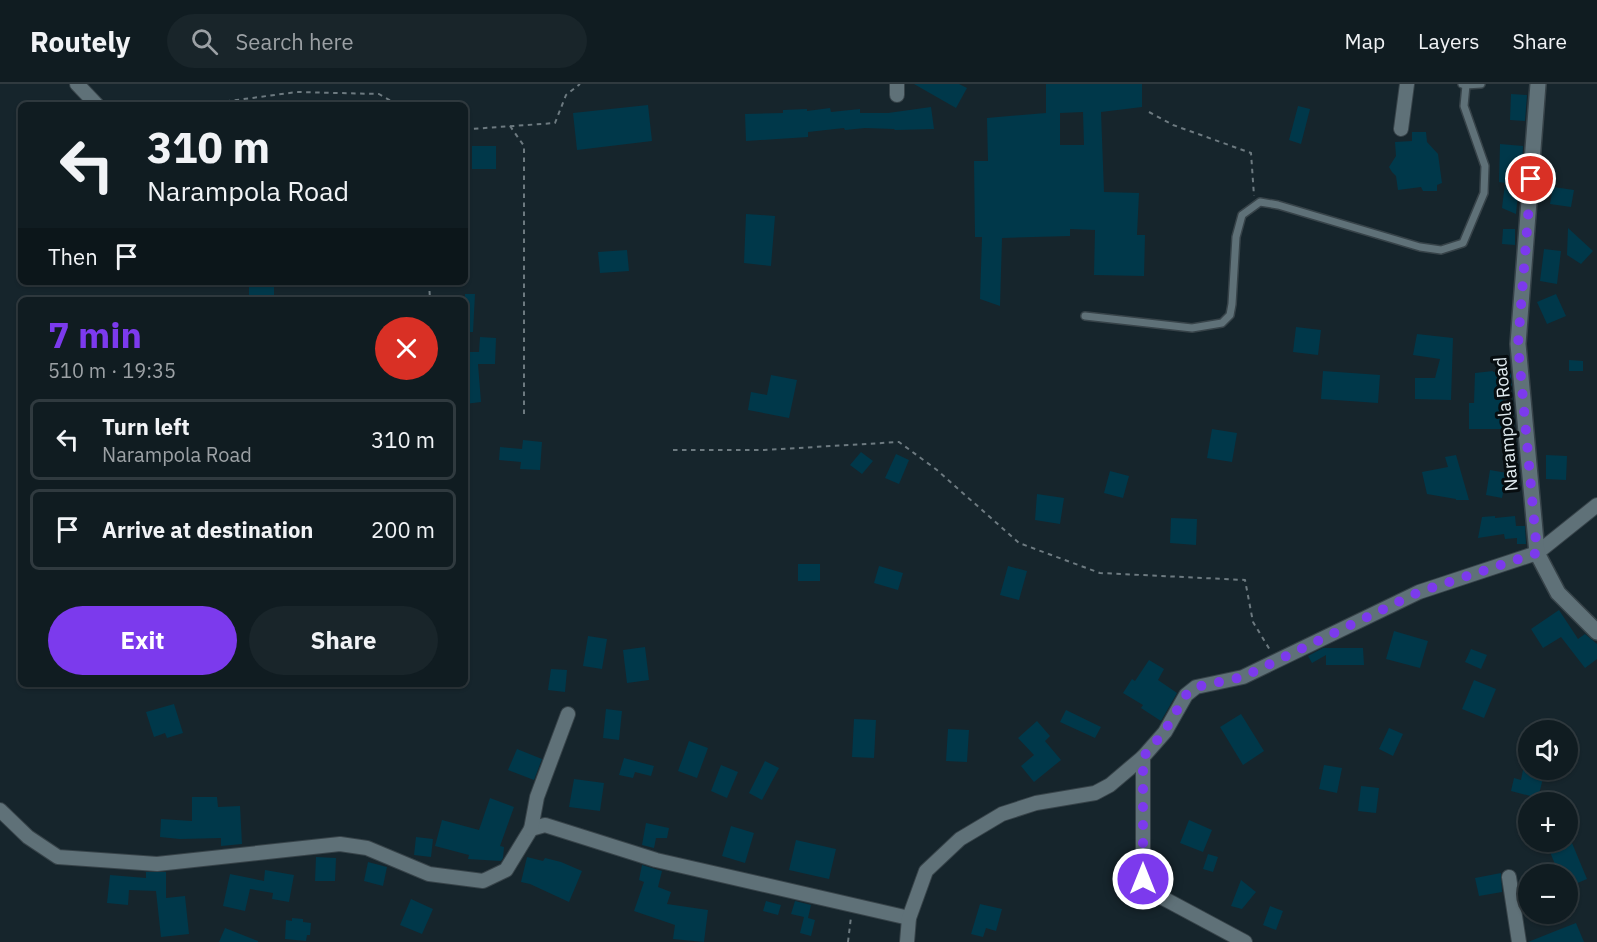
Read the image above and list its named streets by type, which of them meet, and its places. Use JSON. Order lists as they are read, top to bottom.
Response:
{
  "streets": {
    "street": ["Narampola Road"]
  },
  "page": {
    "header": "Routely",
    "search": "Search here",
    "nav": ["Map", "Layers", "Share"],
    "turn": ["310 m", "Narampola Road"],
    "then": "Then",
    "heading": ["7 min", "510 m · 19:35"],
    "list": [
      {
        "name": "Turn left",
        "note": "Narampola Road",
        "value": "310 m"
      },
      {
        "name": "Arrive at destination",
        "value": "200 m"
      }
    ],
    "buttons": ["Exit", "Share"],
    "map_buttons": ["+", "−"]
  }
}
